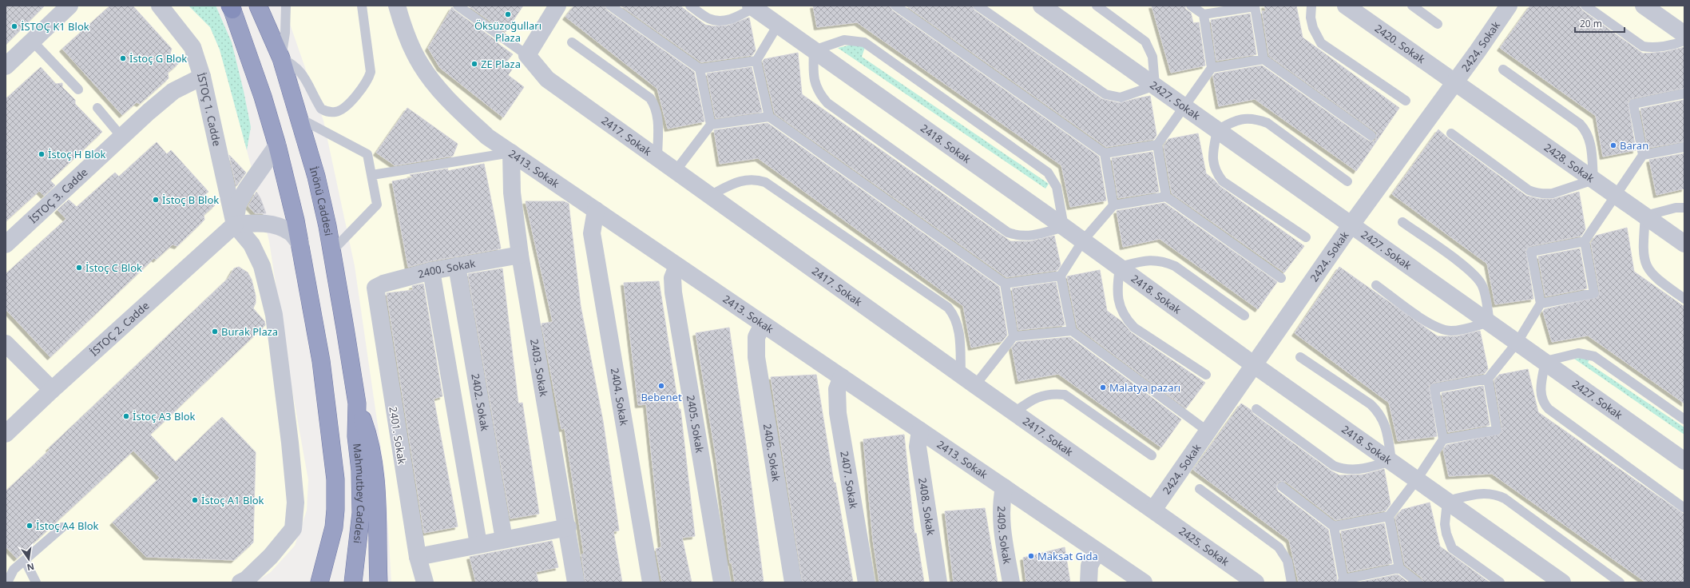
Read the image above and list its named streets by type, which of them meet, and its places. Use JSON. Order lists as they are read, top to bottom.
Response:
{
  "streets": {
    "highway": ["İnönü Caddesi", "Mahmutbey Caddesi"],
    "street": [
      "2420. Sokak",
      "2424. Sokak",
      "2427. Sokak",
      "İSTOÇ 1. Cadde",
      "2417. Sokak",
      "2418. Sokak",
      "2428. Sokak",
      "2413. Sokak",
      "İSTOÇ 3. Cadde",
      "2400. Sokak",
      "İSTOÇ 2. Cadde",
      "2403. Sokak",
      "2404. Sokak",
      "2402. Sokak",
      "2405. Sokak",
      "2401. Sokak",
      "2406. Sokak",
      "2407. Sokak",
      "2408. Sokak",
      "2409. Sokak",
      "2425. Sokak"
    ]
  },
  "crossings": [
    ["2420. Sokak", "2424. Sokak"],
    ["2420. Sokak", "2428. Sokak"],
    ["2424. Sokak", "2427. Sokak"],
    ["2424. Sokak", "2417. Sokak"],
    ["2424. Sokak", "2418. Sokak"],
    ["2424. Sokak", "2428. Sokak"],
    ["2424. Sokak", "2425. Sokak"],
    ["İSTOÇ 1. Cadde", "İSTOÇ 3. Cadde"],
    ["İSTOÇ 1. Cadde", "İSTOÇ 2. Cadde"],
    ["2417. Sokak", "2425. Sokak"],
    ["2413. Sokak", "2403. Sokak"],
    ["2413. Sokak", "2404. Sokak"],
    ["2413. Sokak", "2405. Sokak"],
    ["2413. Sokak", "2406. Sokak"],
    ["2413. Sokak", "2407. Sokak"],
    ["2413. Sokak", "2408. Sokak"],
    ["2413. Sokak", "2409. Sokak"],
    ["İnönü Caddesi", "Mahmutbey Caddesi"],
    ["2400. Sokak", "2403. Sokak"],
    ["2400. Sokak", "2402. Sokak"],
    ["2400. Sokak", "2401. Sokak"]
  ],
  "places": [
    "Öksüzoğulları Plaza",
    "İSTOÇ K1 Blok",
    "İstoç G Blok",
    "ZE Plaza",
    "Baran",
    "İstoç H Blok",
    "İstoç B Blok",
    "İstoç C Blok",
    "Burak Plaza",
    "Bebenet",
    "Malatya pazarı",
    "İstoç A3 Blok",
    "İstoç A1 Blok",
    "İstoç A4 Blok",
    "Maksat Gıda"
  ],
  "scale_bar": "20 m",
  "north": "bottom"
}
